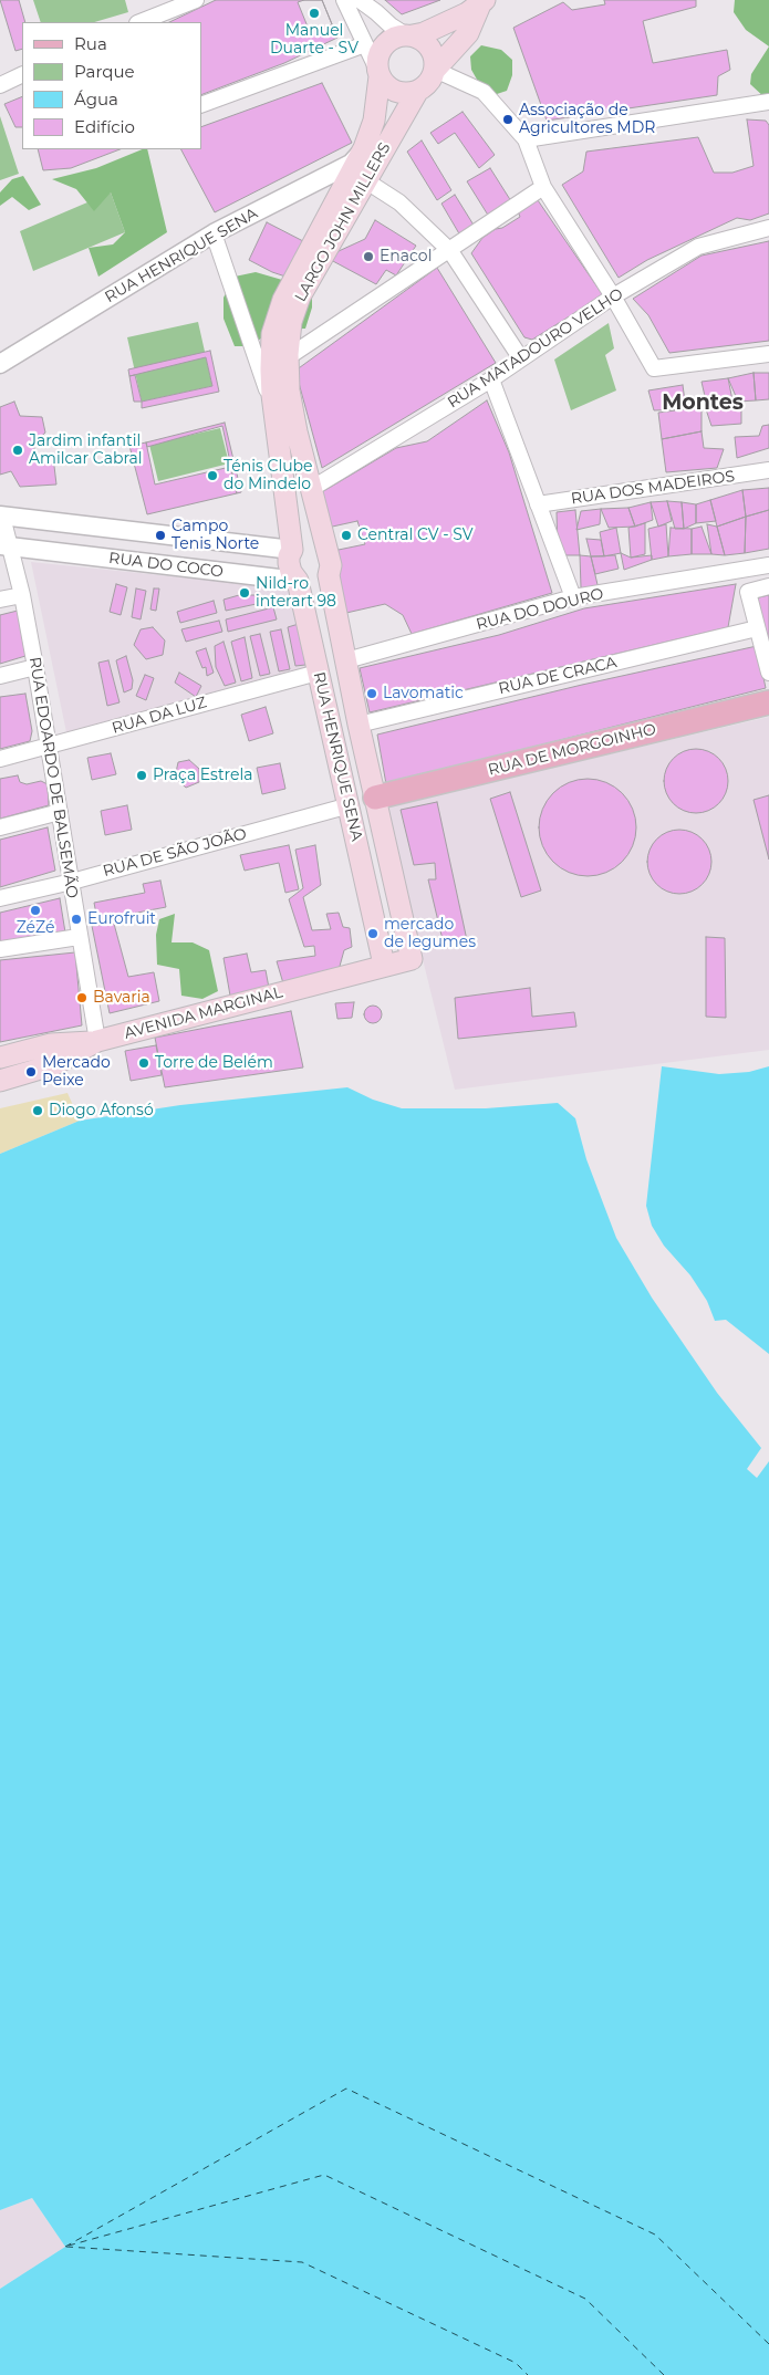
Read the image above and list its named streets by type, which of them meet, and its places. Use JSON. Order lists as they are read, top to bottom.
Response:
{
  "streets": {
    "main road": [
      "LARGO JOHN MILLERS",
      "RUA HENRIQUE SENA",
      "RUA DO COCO",
      "RUA DE MORGOINHO",
      "AVENIDA MARGINAL"
    ],
    "street": [
      "RUA MATADOURO VELHO",
      "RUA DOS MADEIROS",
      "RUA DO DOURO",
      "RUA DE CRACA",
      "RUA DA LUZ",
      "RUA EDOARDO DE BALSEMÃO",
      "RUA DE SÃO JOÃO"
    ]
  },
  "crossings": [
    ["LARGO JOHN MILLERS", "RUA HENRIQUE SENA"],
    ["LARGO JOHN MILLERS", "RUA MATADOURO VELHO"],
    ["LARGO JOHN MILLERS", "RUA DO COCO"],
    ["RUA HENRIQUE SENA", "RUA DO COCO"],
    ["RUA HENRIQUE SENA", "RUA DO DOURO"],
    ["RUA HENRIQUE SENA", "RUA DE CRACA"],
    ["RUA HENRIQUE SENA", "RUA DA LUZ"],
    ["RUA HENRIQUE SENA", "RUA DE MORGOINHO"],
    ["RUA HENRIQUE SENA", "RUA DE SÃO JOÃO"],
    ["RUA HENRIQUE SENA", "AVENIDA MARGINAL"],
    ["RUA DO COCO", "RUA EDOARDO DE BALSEMÃO"],
    ["RUA DA LUZ", "RUA EDOARDO DE BALSEMÃO"],
    ["RUA EDOARDO DE BALSEMÃO", "RUA DE SÃO JOÃO"],
    ["RUA EDOARDO DE BALSEMÃO", "AVENIDA MARGINAL"]
  ],
  "districts": ["Montes"],
  "places": [
    "Manuel Duarte - SV",
    "Associação de Agricultores MDR",
    "Enacol",
    "Jardim infantil Amilcar Cabral",
    "Ténis Clube do Mindelo",
    "Campo Tenis Norte",
    "Central CV - SV",
    "Nild-ro interart 98",
    "Lavomatic",
    "Praça Estrela",
    "ZéZé",
    "Eurofruit",
    "mercado de legumes",
    "Bavaria",
    "Torre de Belém",
    "Mercado Peixe",
    "Diogo Afonsó"
  ],
  "legend": [
    "Rua",
    "Parque",
    "Água",
    "Edifício"
  ]
}
